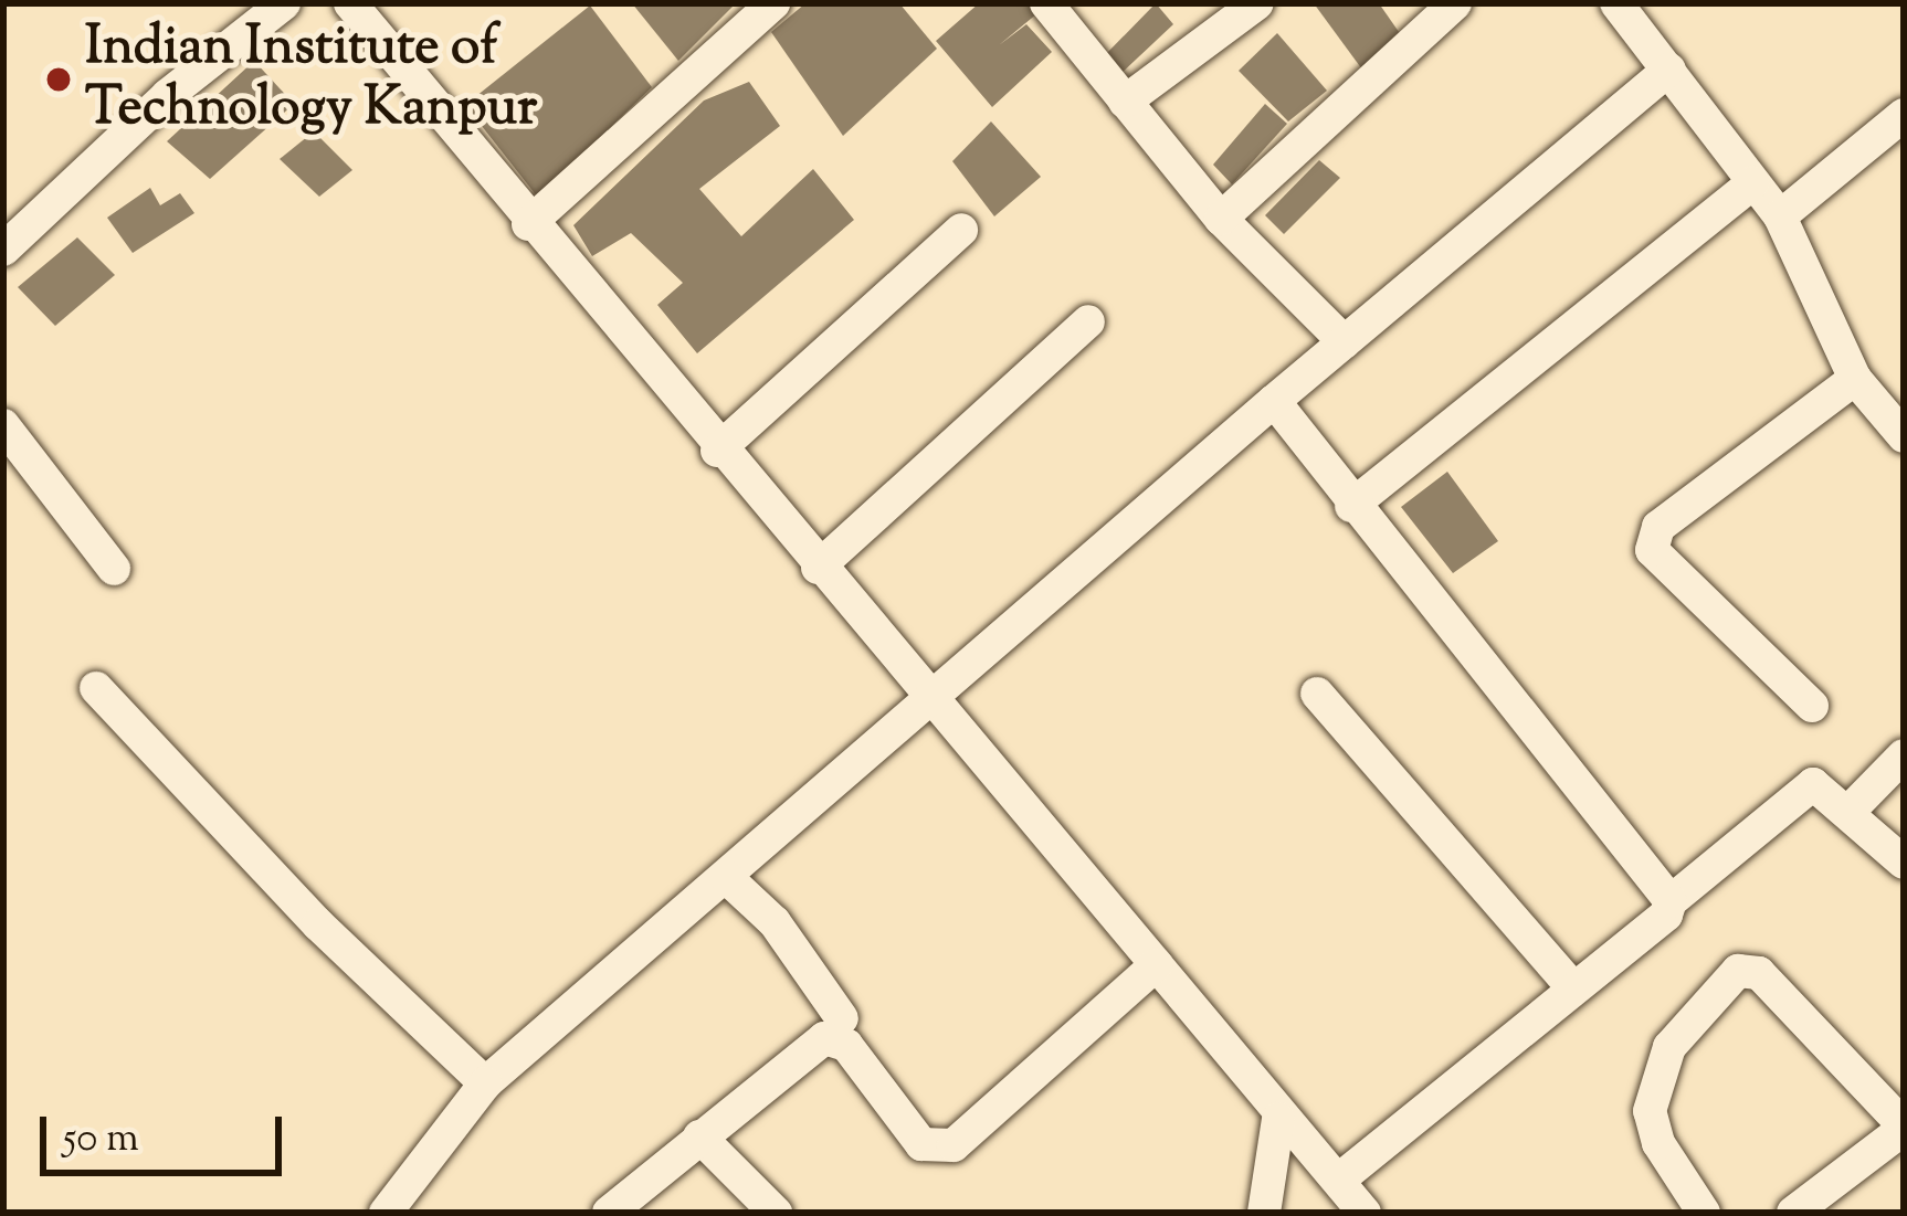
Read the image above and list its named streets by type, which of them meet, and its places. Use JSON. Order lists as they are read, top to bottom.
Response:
{
  "places": ["Indian Institute of Technology Kanpur"],
  "scale_bar": "50 m"
}
